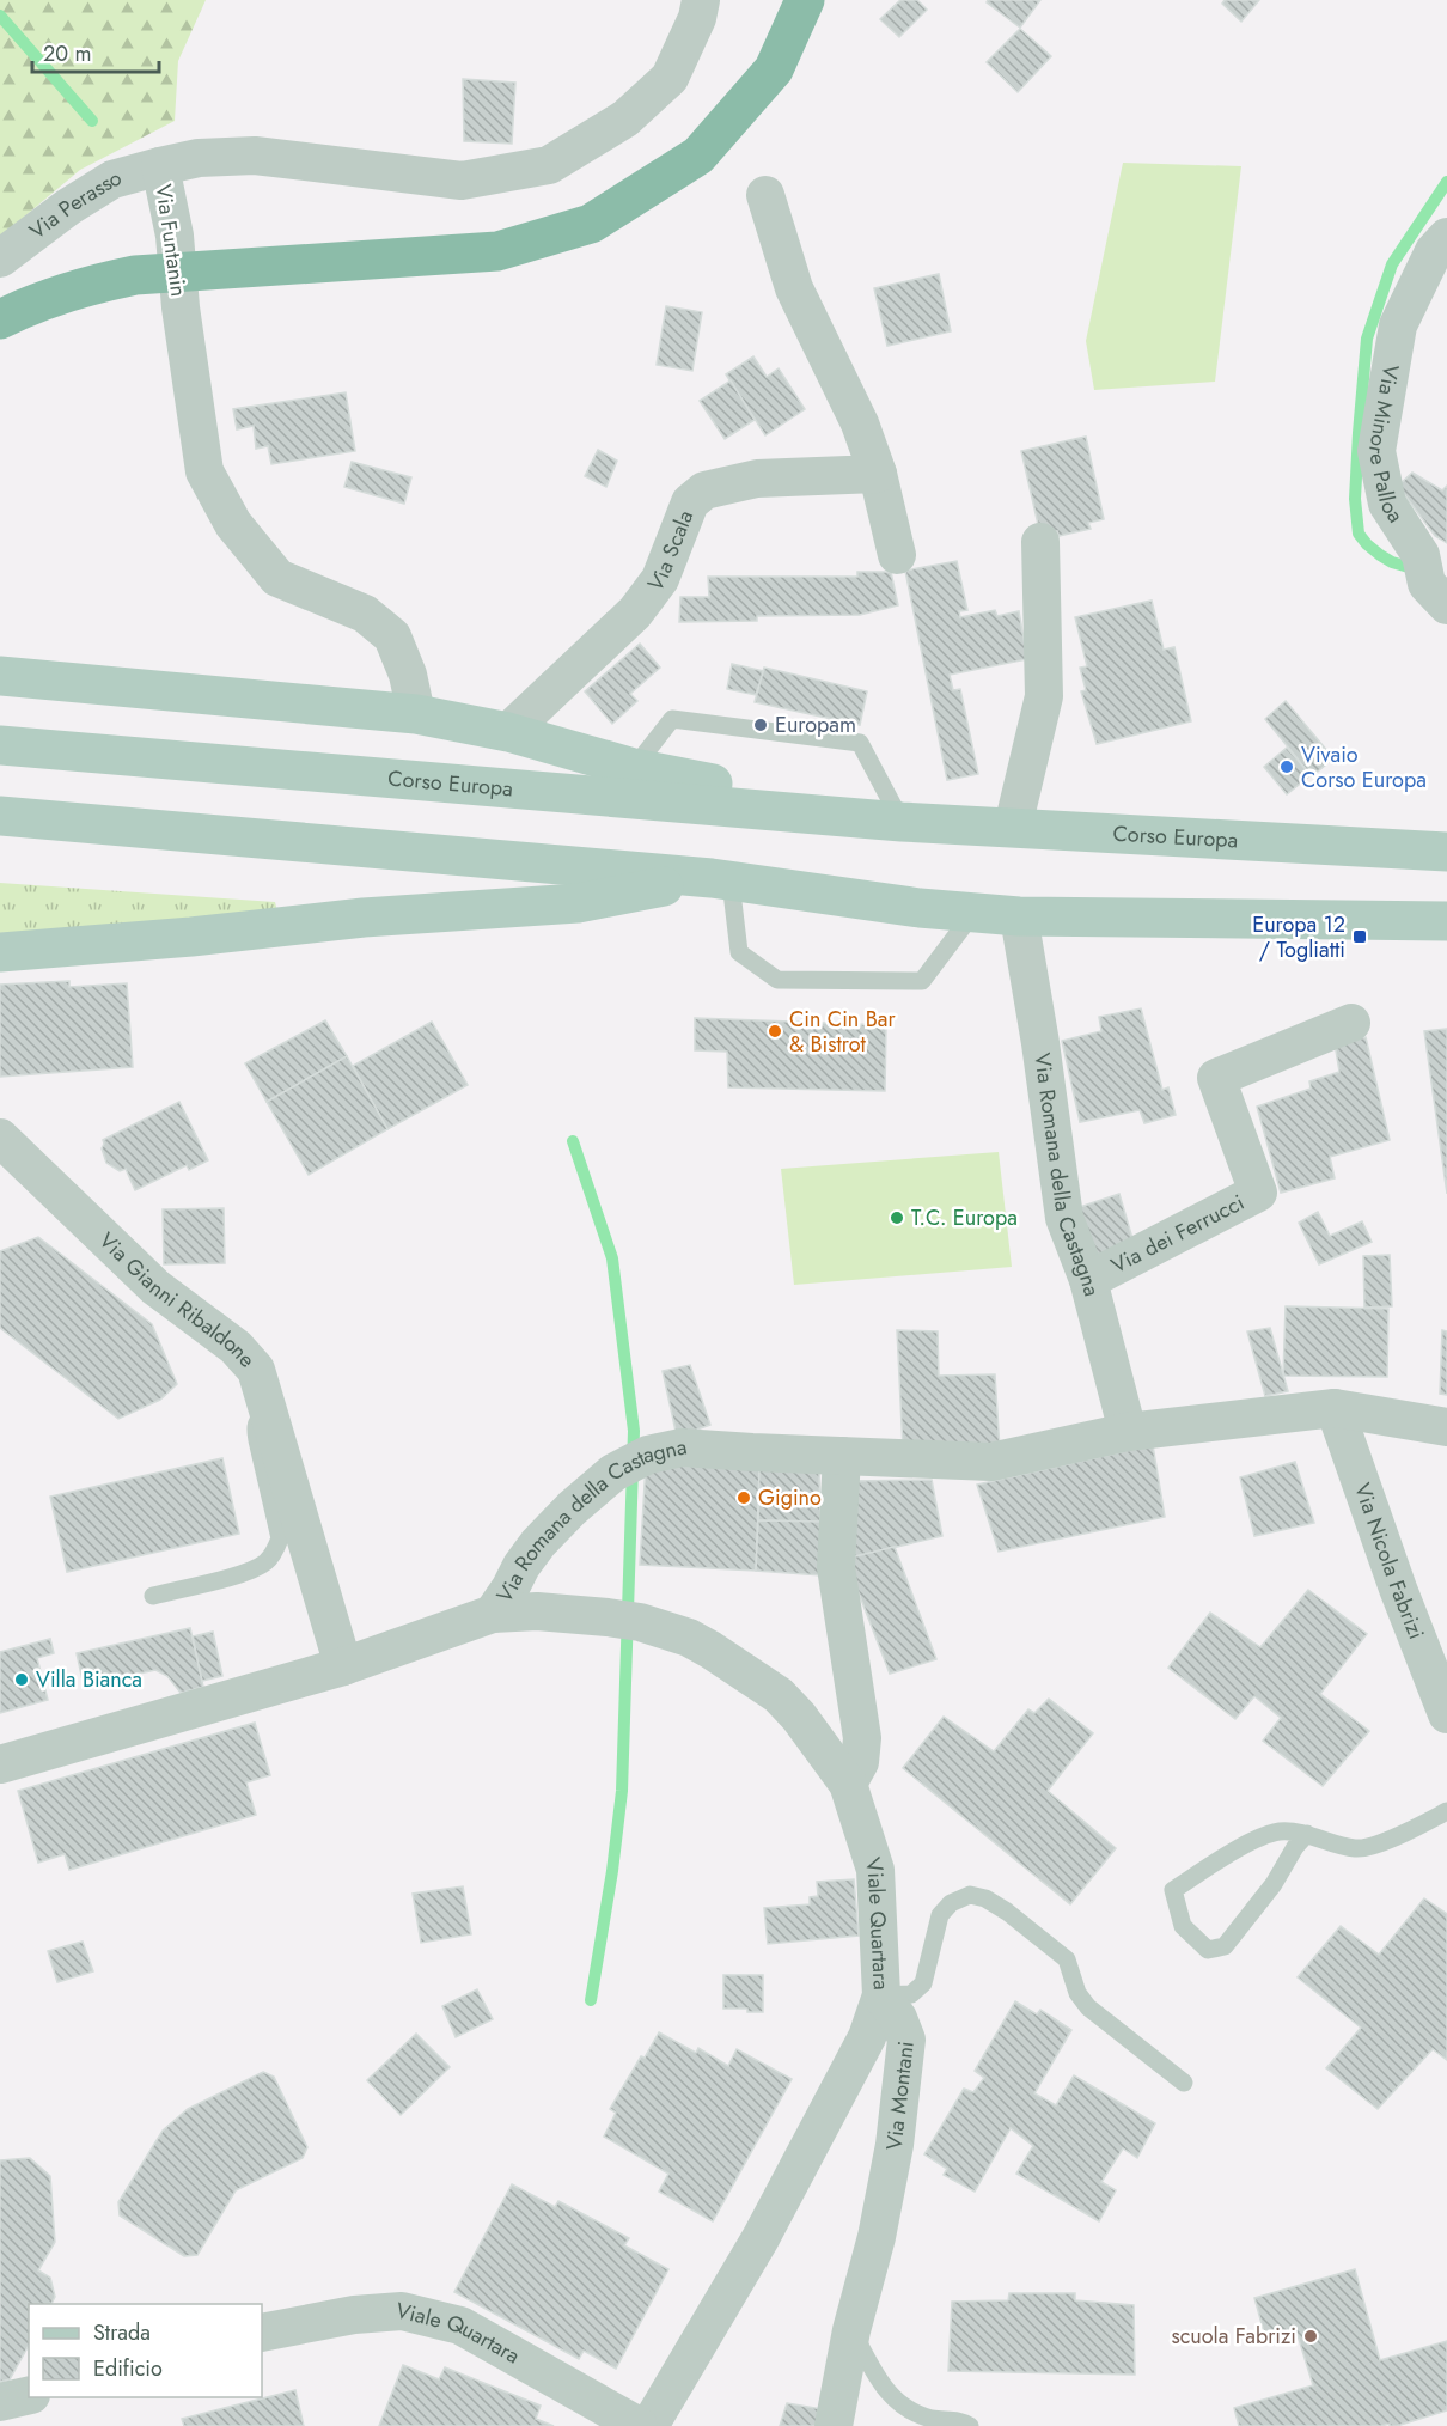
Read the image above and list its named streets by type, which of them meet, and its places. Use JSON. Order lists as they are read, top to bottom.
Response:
{
  "streets": {
    "main road": ["Corso Europa"],
    "street": [
      "Via Perasso",
      "Via Funtanin",
      "Via Minore Palloa",
      "Via Scala",
      "Via Romana della Castagna",
      "Via dei Ferrucci",
      "Via Gianni Ribaldone",
      "Via Nicola Fabrizi",
      "Viale Quartara",
      "Via Montani"
    ]
  },
  "crossings": [
    ["Via Perasso", "Via Funtanin"],
    ["Via Romana della Castagna", "Via dei Ferrucci"],
    ["Via Romana della Castagna", "Via Gianni Ribaldone"],
    ["Via Romana della Castagna", "Via Nicola Fabrizi"],
    ["Via Romana della Castagna", "Viale Quartara"],
    ["Viale Quartara", "Via Montani"]
  ],
  "places": {
    "other": [
      "Europam",
      "Vivaio Corso Europa",
      "Cin Cin Bar & Bistrot",
      "T.C. Europa",
      "Gigino",
      "Villa Bianca",
      "scuola Fabrizi"
    ],
    "transit": ["Europa 12 / Togliatti"]
  },
  "legend": ["Strada", "Edificio"],
  "scale_bar": "20 m"
}
